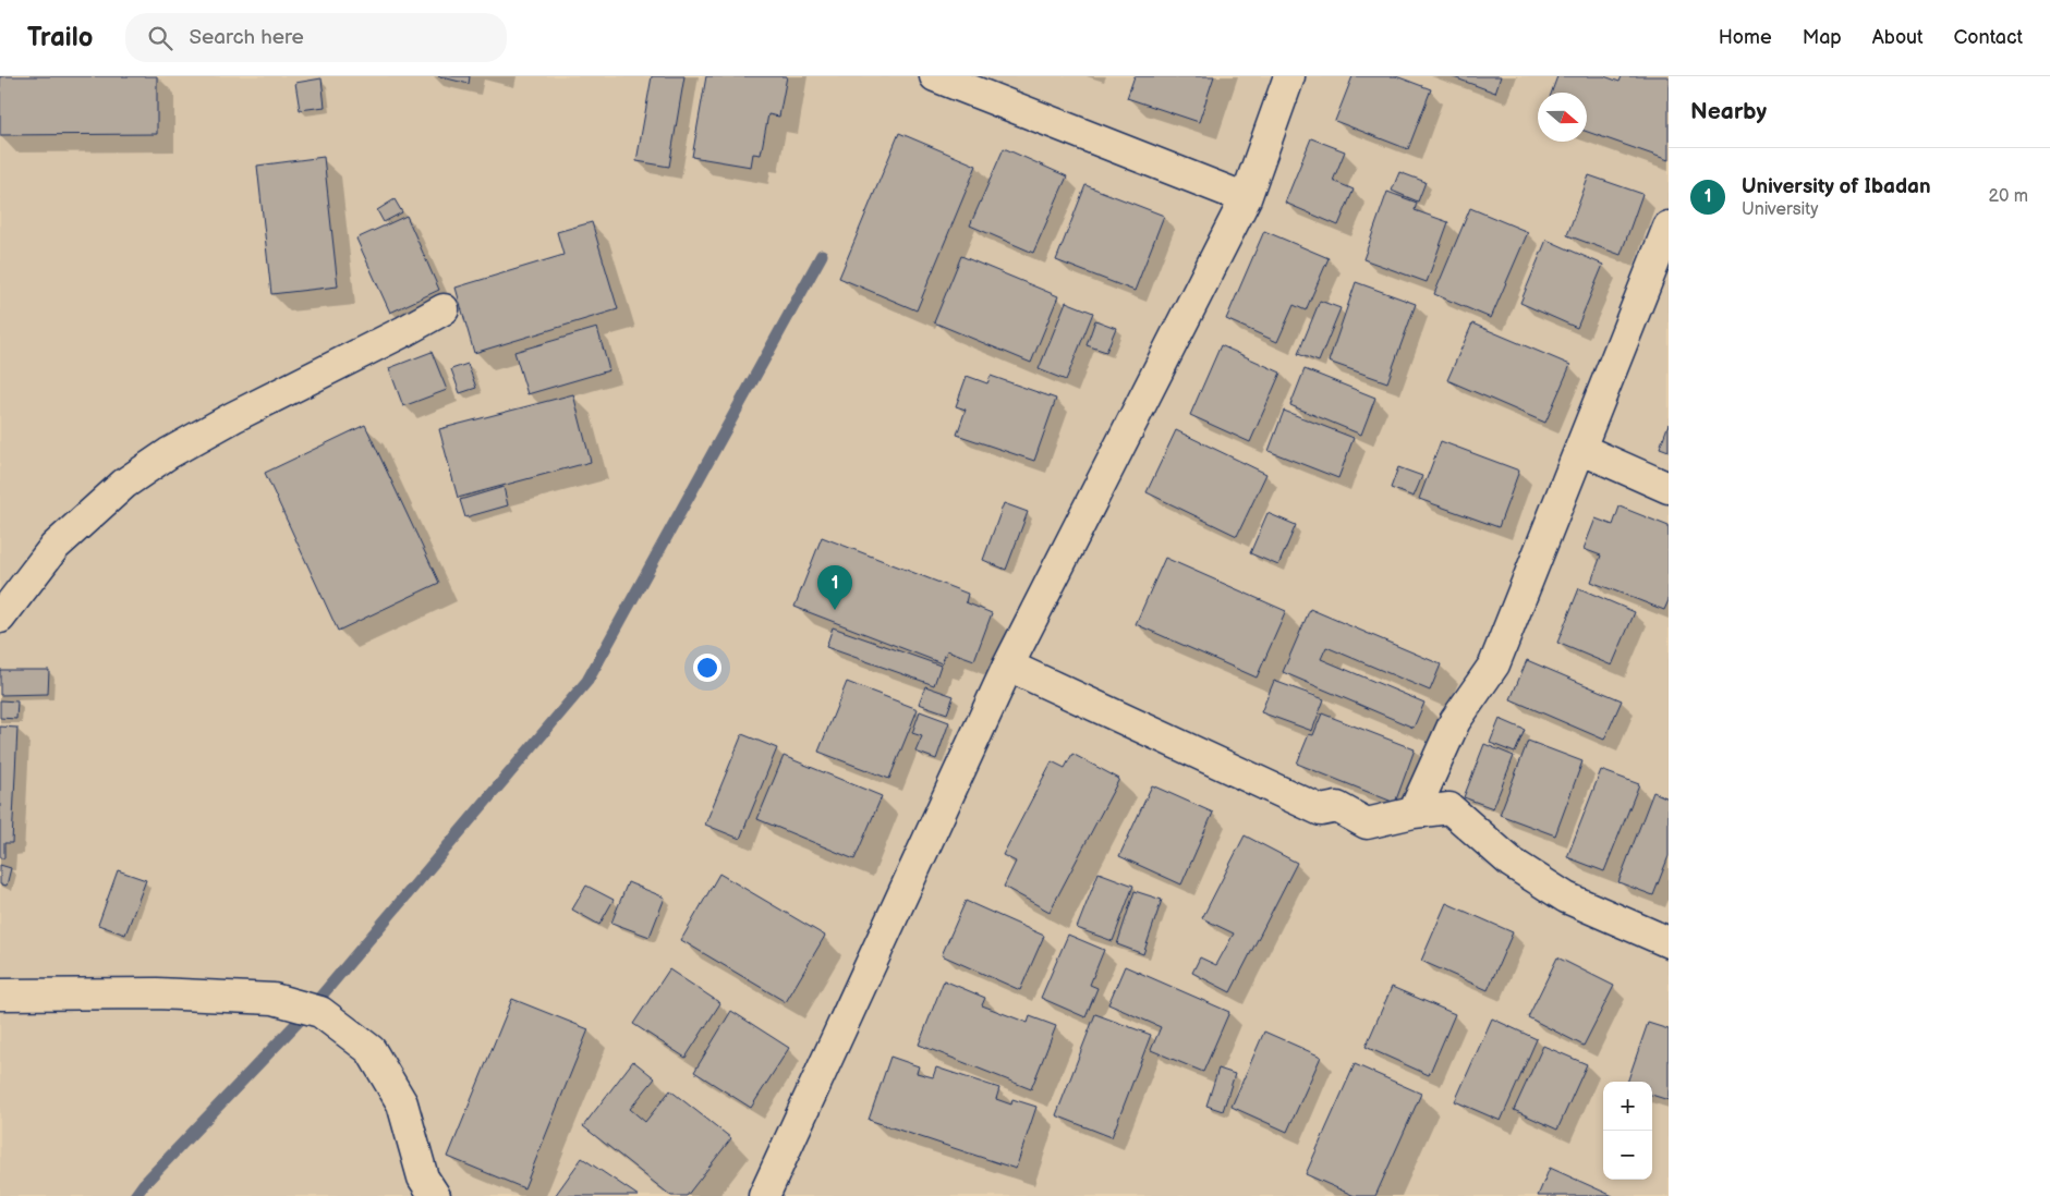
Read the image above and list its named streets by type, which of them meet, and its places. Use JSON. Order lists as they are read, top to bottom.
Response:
{
  "north": "right",
  "page": {
    "header": "Trailo",
    "search": "Search here",
    "nav": [
      "Home",
      "Map",
      "About",
      "Contact"
    ],
    "heading": "Nearby",
    "list": [
      {
        "mark": "1",
        "name": "University of Ibadan",
        "note": "University",
        "value": "20 m"
      }
    ],
    "pins": "1",
    "map_buttons": ["+", "−"]
  }
}
